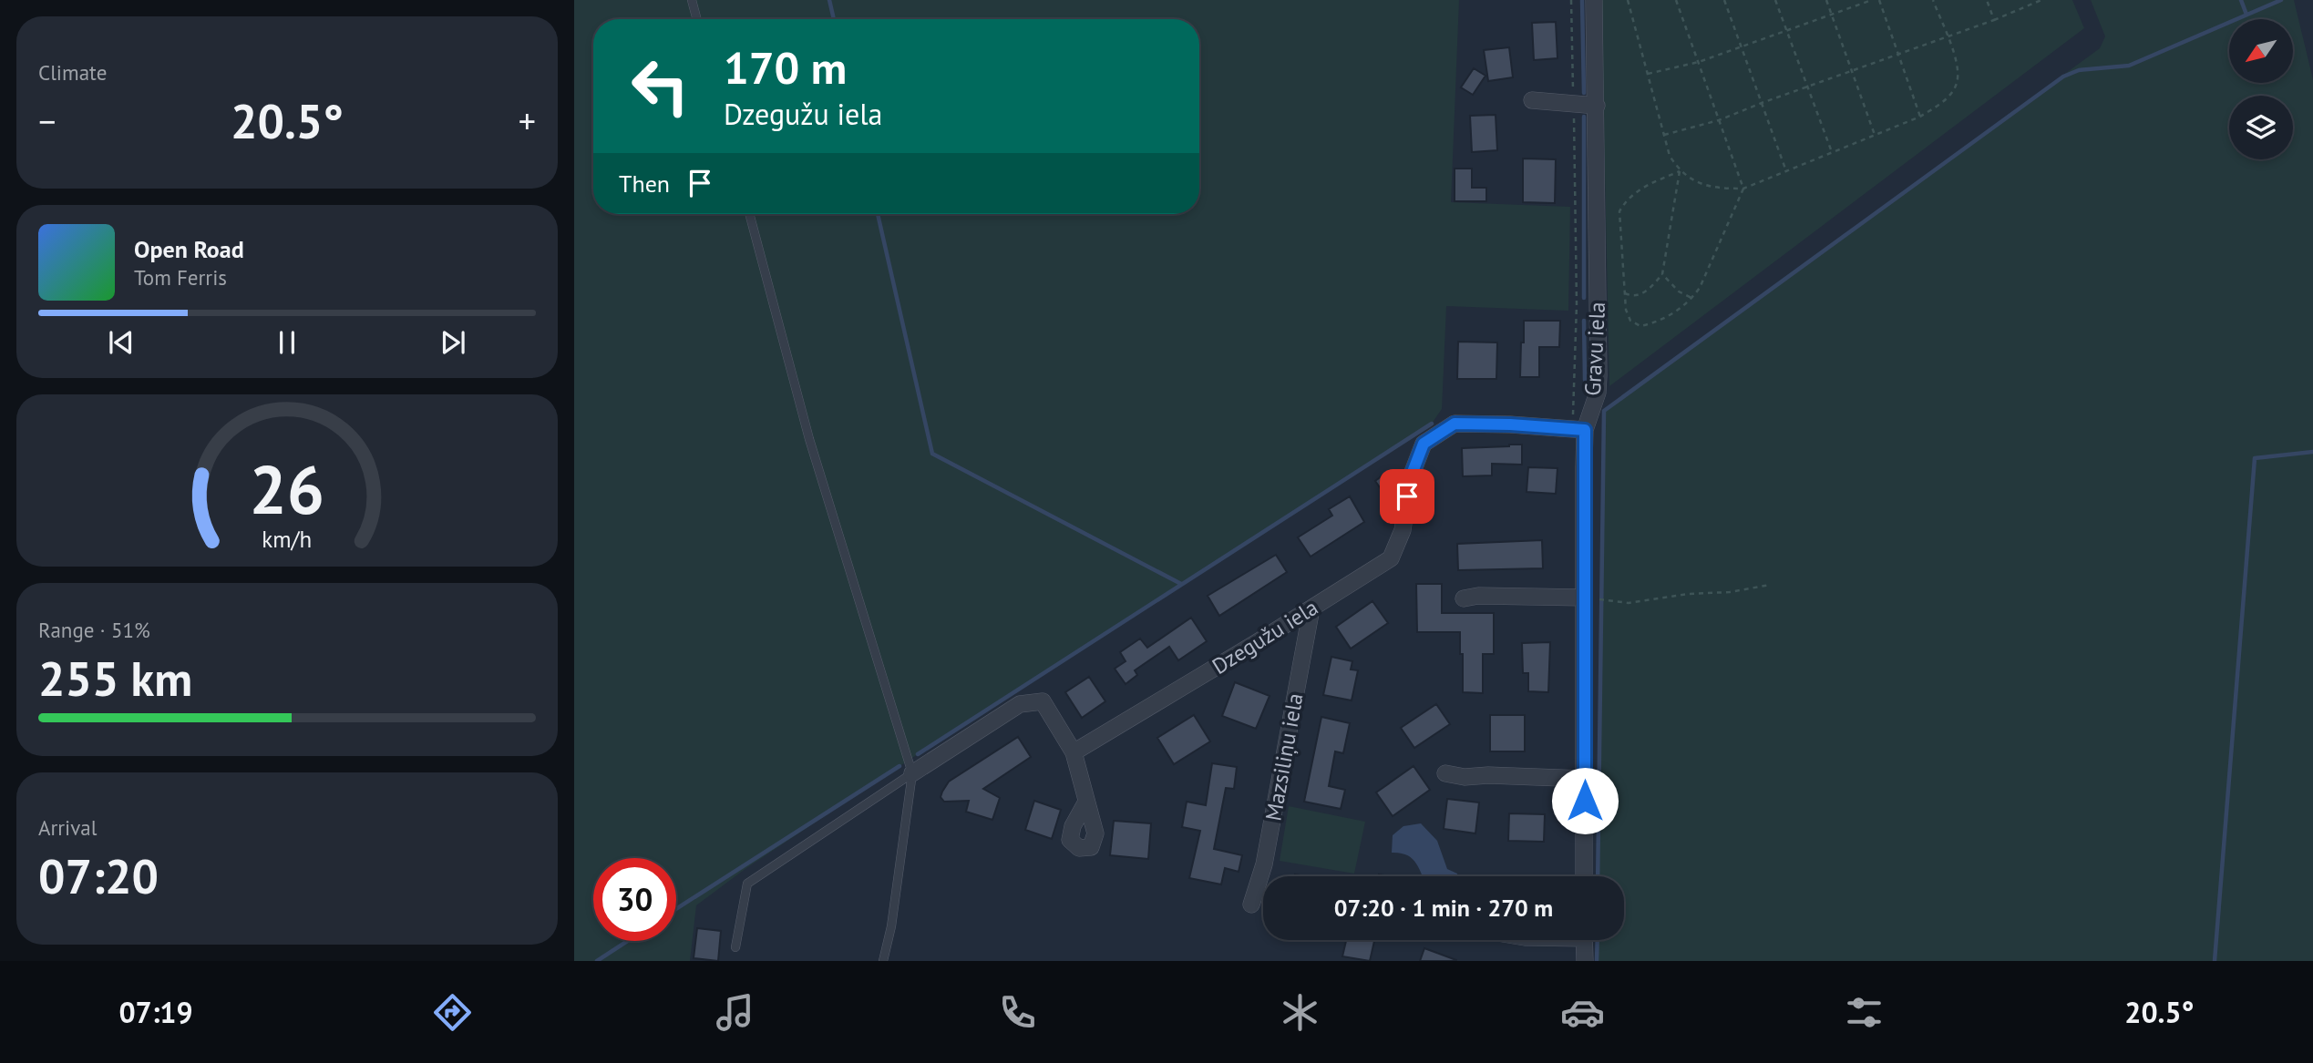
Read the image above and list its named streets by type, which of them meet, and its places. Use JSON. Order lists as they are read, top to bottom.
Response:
{
  "streets": {
    "street": ["Gravu iela", "Dzegužu iela", "Mazsiliņu iela"]
  },
  "crossings": [
    ["Gravu iela", "Dzegužu iela"],
    ["Dzegužu iela", "Mazsiliņu iela"]
  ],
  "north": "bottom left",
  "page": {
    "tile": [
      "Climate",
      ["Range · 51%", "255 km"],
      ["Arrival", "07:20"]
    ],
    "turn": ["170 m", "Dzegužu iela"],
    "heat": ["−", "20.5°", "+"],
    "then": "Then",
    "song": ["Open Road", "Tom Ferris"],
    "limit": "30",
    "trip": "07:20 · 1 min · 270 m",
    "tabs": ["07:19", "20.5°"],
    "gauge": ["26", "km/h"]
  }
}
